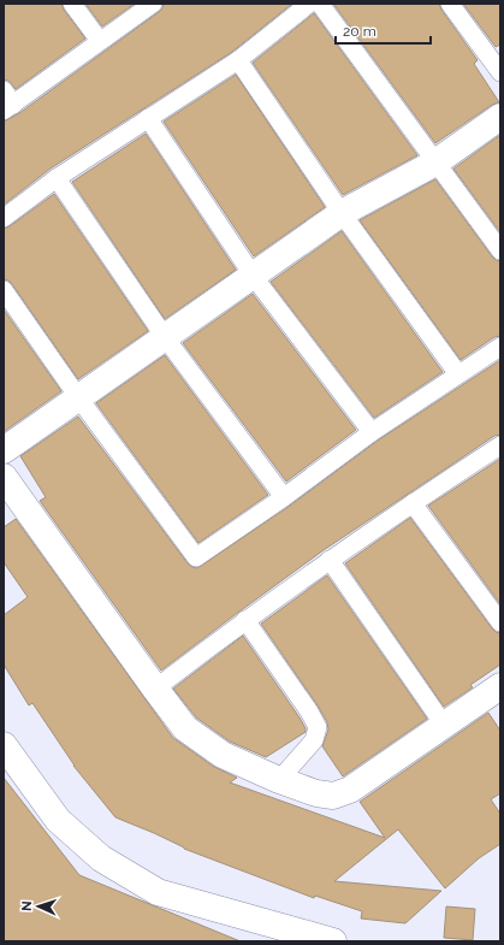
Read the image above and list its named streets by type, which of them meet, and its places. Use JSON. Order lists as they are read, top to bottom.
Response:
{
  "scale_bar": "20 m",
  "north": "left"
}
